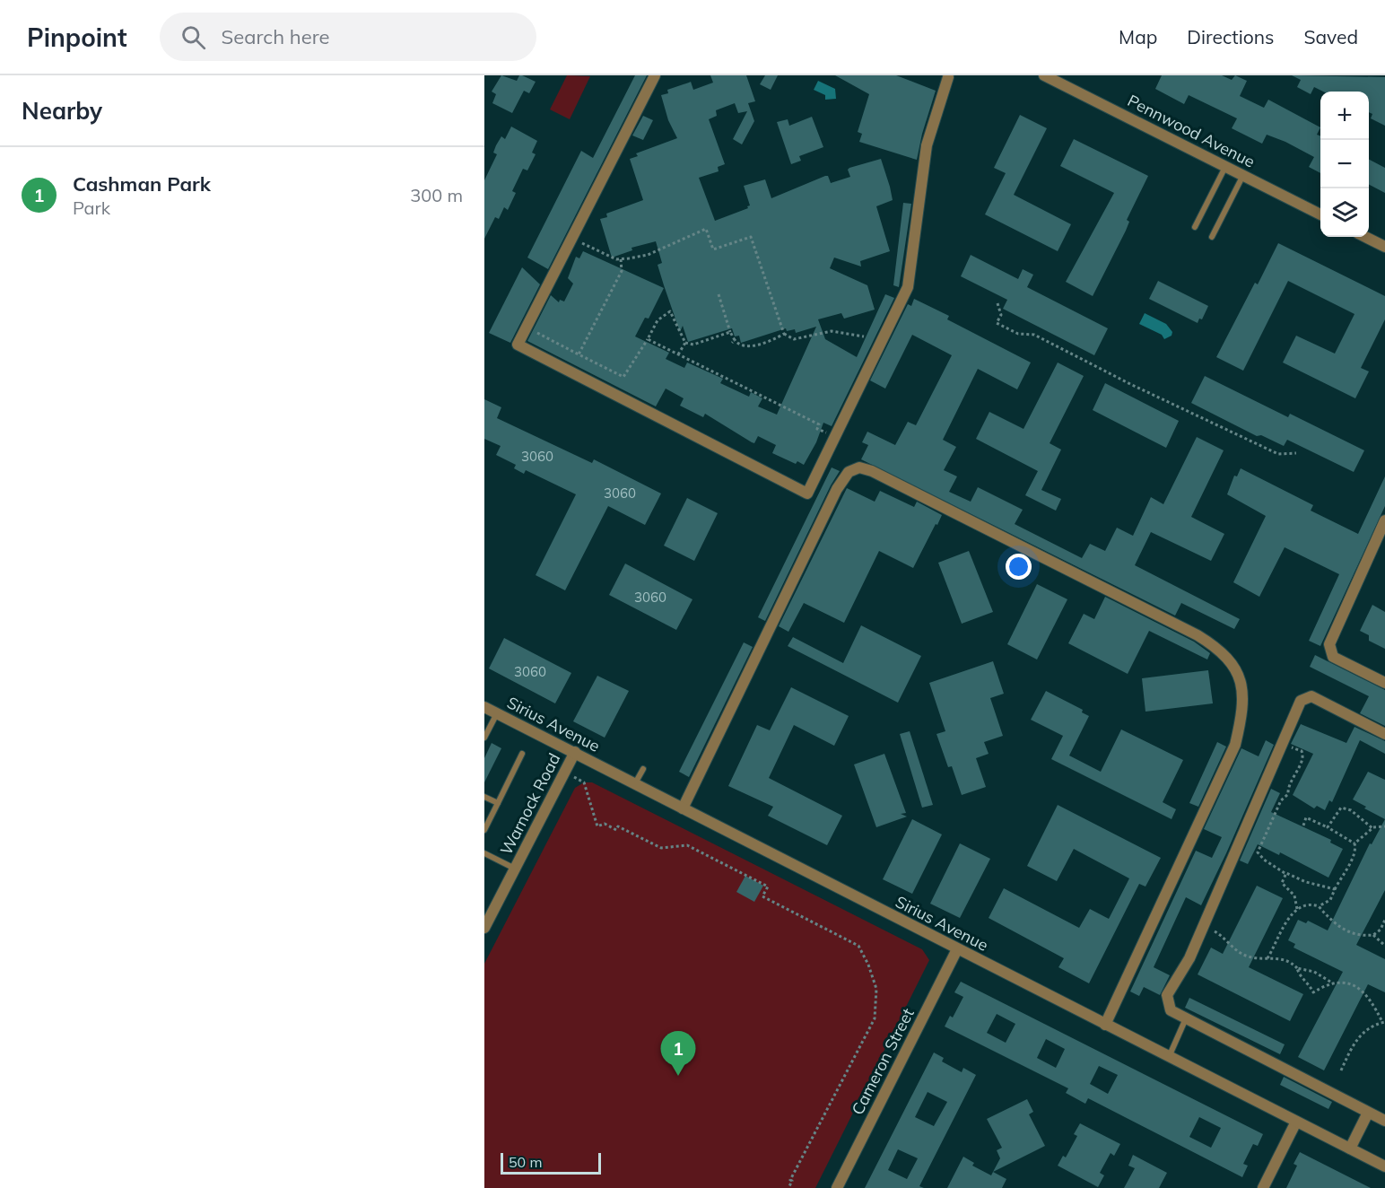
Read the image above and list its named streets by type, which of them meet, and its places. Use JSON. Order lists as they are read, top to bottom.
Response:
{
  "streets": {
    "street": [
      "Pennwood Avenue",
      "Sirius Avenue",
      "Warnock Road",
      "Cameron Street"
    ]
  },
  "crossings": [
    ["Sirius Avenue", "Warnock Road"],
    ["Sirius Avenue", "Cameron Street"]
  ],
  "house_numbers": [
    "3060",
    "3060",
    "3060",
    "3060"
  ],
  "scale_bar": "50 m",
  "page": {
    "header": "Pinpoint",
    "search": "Search here",
    "nav": ["Map", "Directions", "Saved"],
    "heading": "Nearby",
    "map_buttons": ["+", "−"],
    "list": [
      {
        "mark": "1",
        "name": "Cashman Park",
        "note": "Park",
        "value": "300 m"
      }
    ],
    "pins": "1",
    "scale": "50 m"
  }
}
